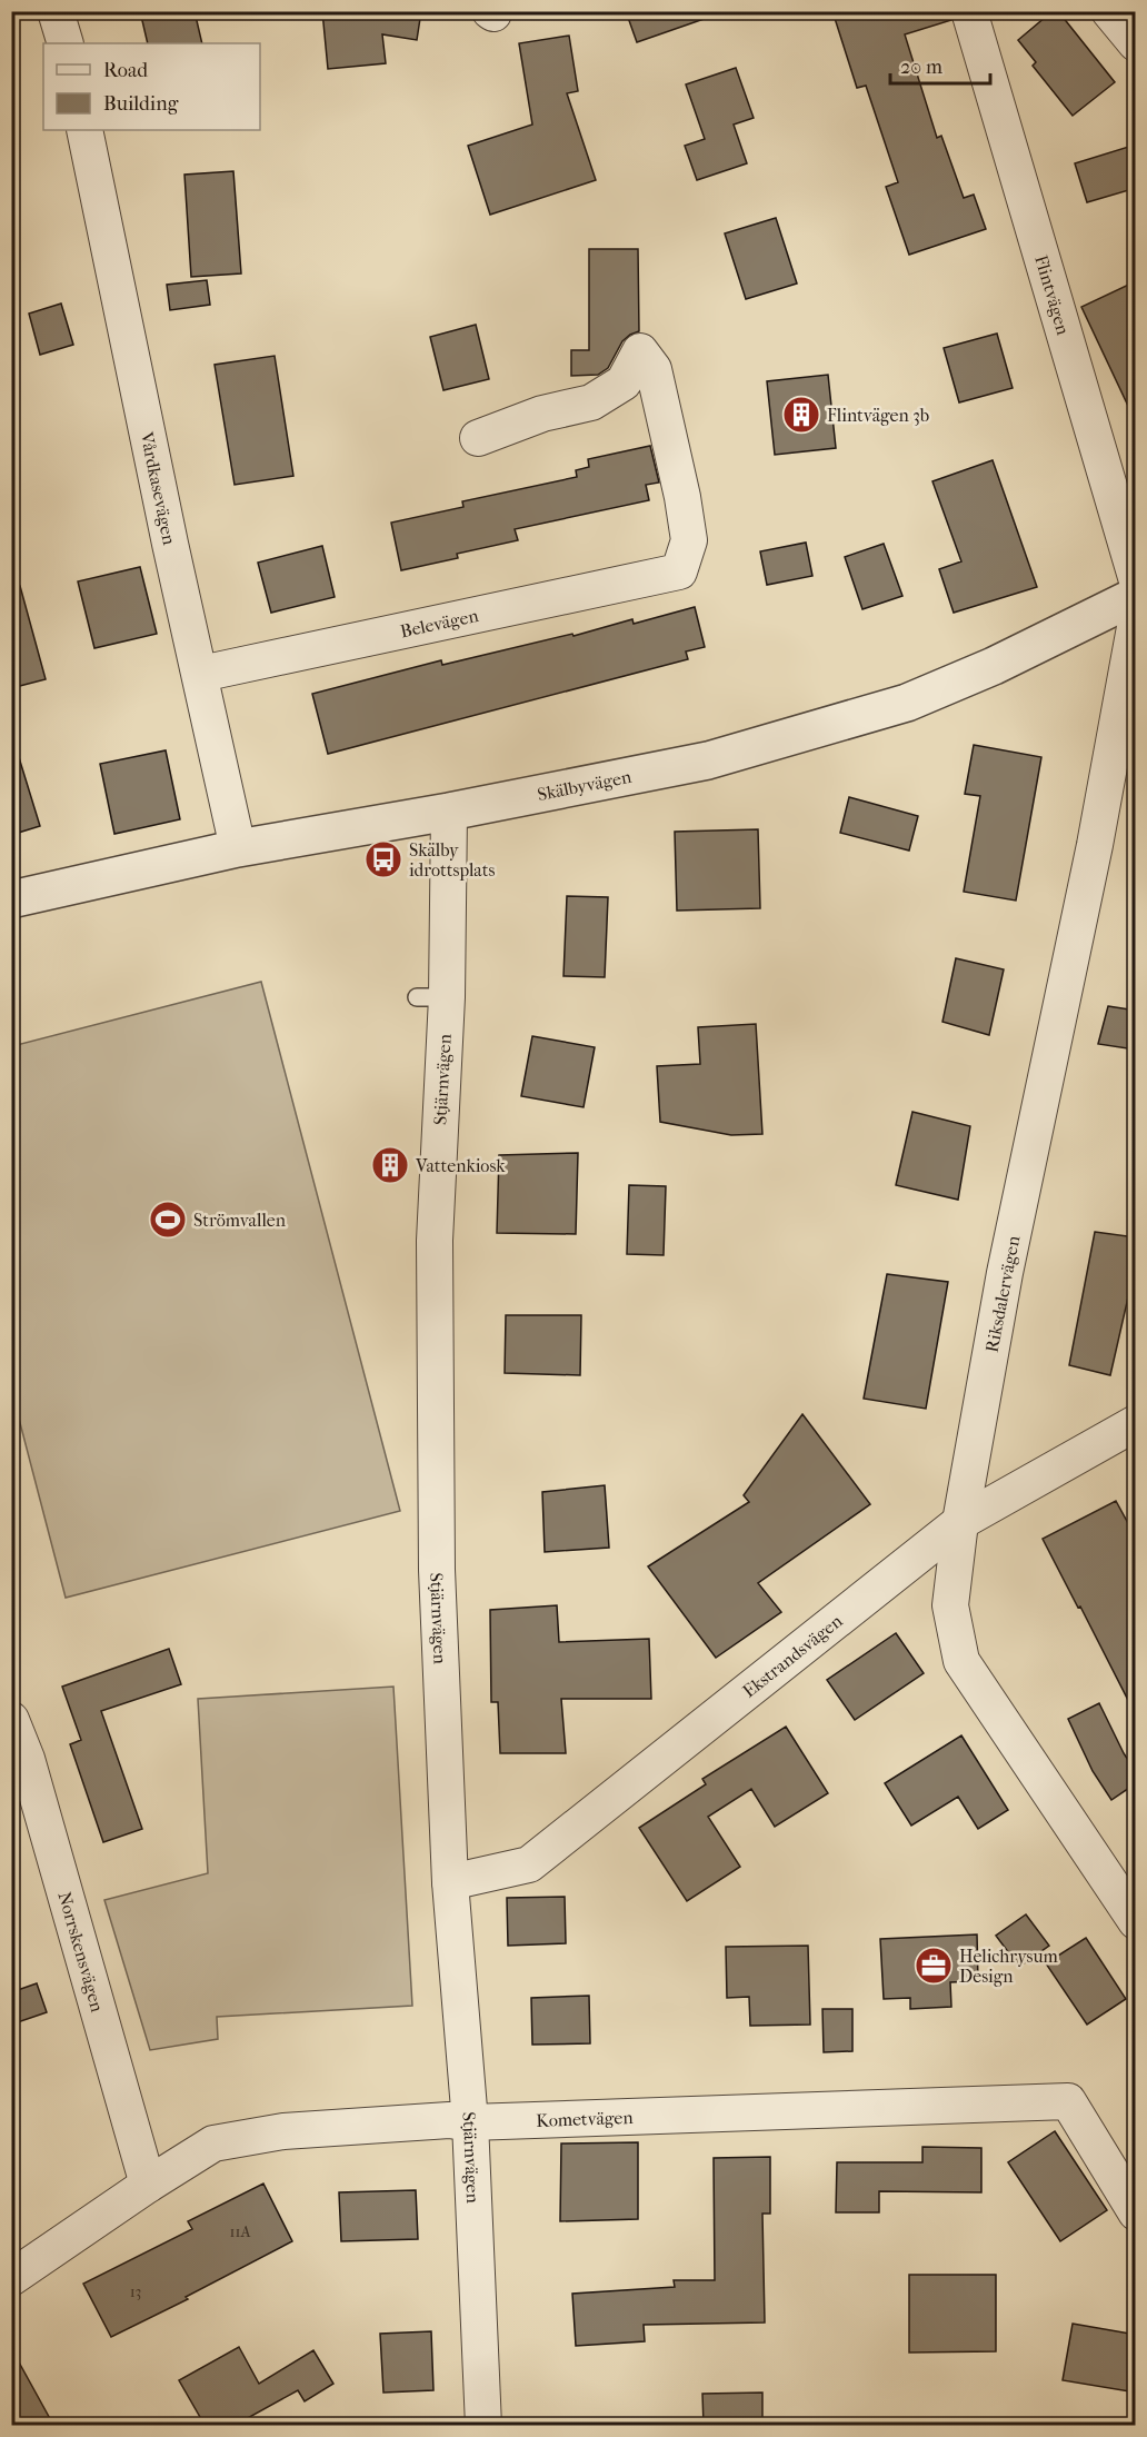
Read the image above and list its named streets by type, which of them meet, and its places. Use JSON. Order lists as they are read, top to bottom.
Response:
{
  "streets": {
    "street": [
      "Flintvägen",
      "Vårdkasevägen",
      "Belevägen",
      "Skälbyvägen",
      "Stjärnvägen",
      "Riksdalervägen",
      "Ekstrandsvägen",
      "Norrskensvägen",
      "Kometvägen"
    ]
  },
  "crossings": [
    ["Vårdkasevägen", "Belevägen"],
    ["Vårdkasevägen", "Skälbyvägen"],
    ["Skälbyvägen", "Stjärnvägen"],
    ["Stjärnvägen", "Ekstrandsvägen"],
    ["Stjärnvägen", "Kometvägen"],
    ["Riksdalervägen", "Ekstrandsvägen"],
    ["Norrskensvägen", "Kometvägen"]
  ],
  "places": {
    "building": ["Flintvägen 3b", "Vattenkiosk"],
    "bus stop": ["Skälby idrottsplats"],
    "sports": ["Strömvallen"],
    "office": ["Helichrysum Design"]
  },
  "house_numbers": ["11A", "13"],
  "legend": ["Road", "Building"],
  "scale_bar": "20 m"
}
